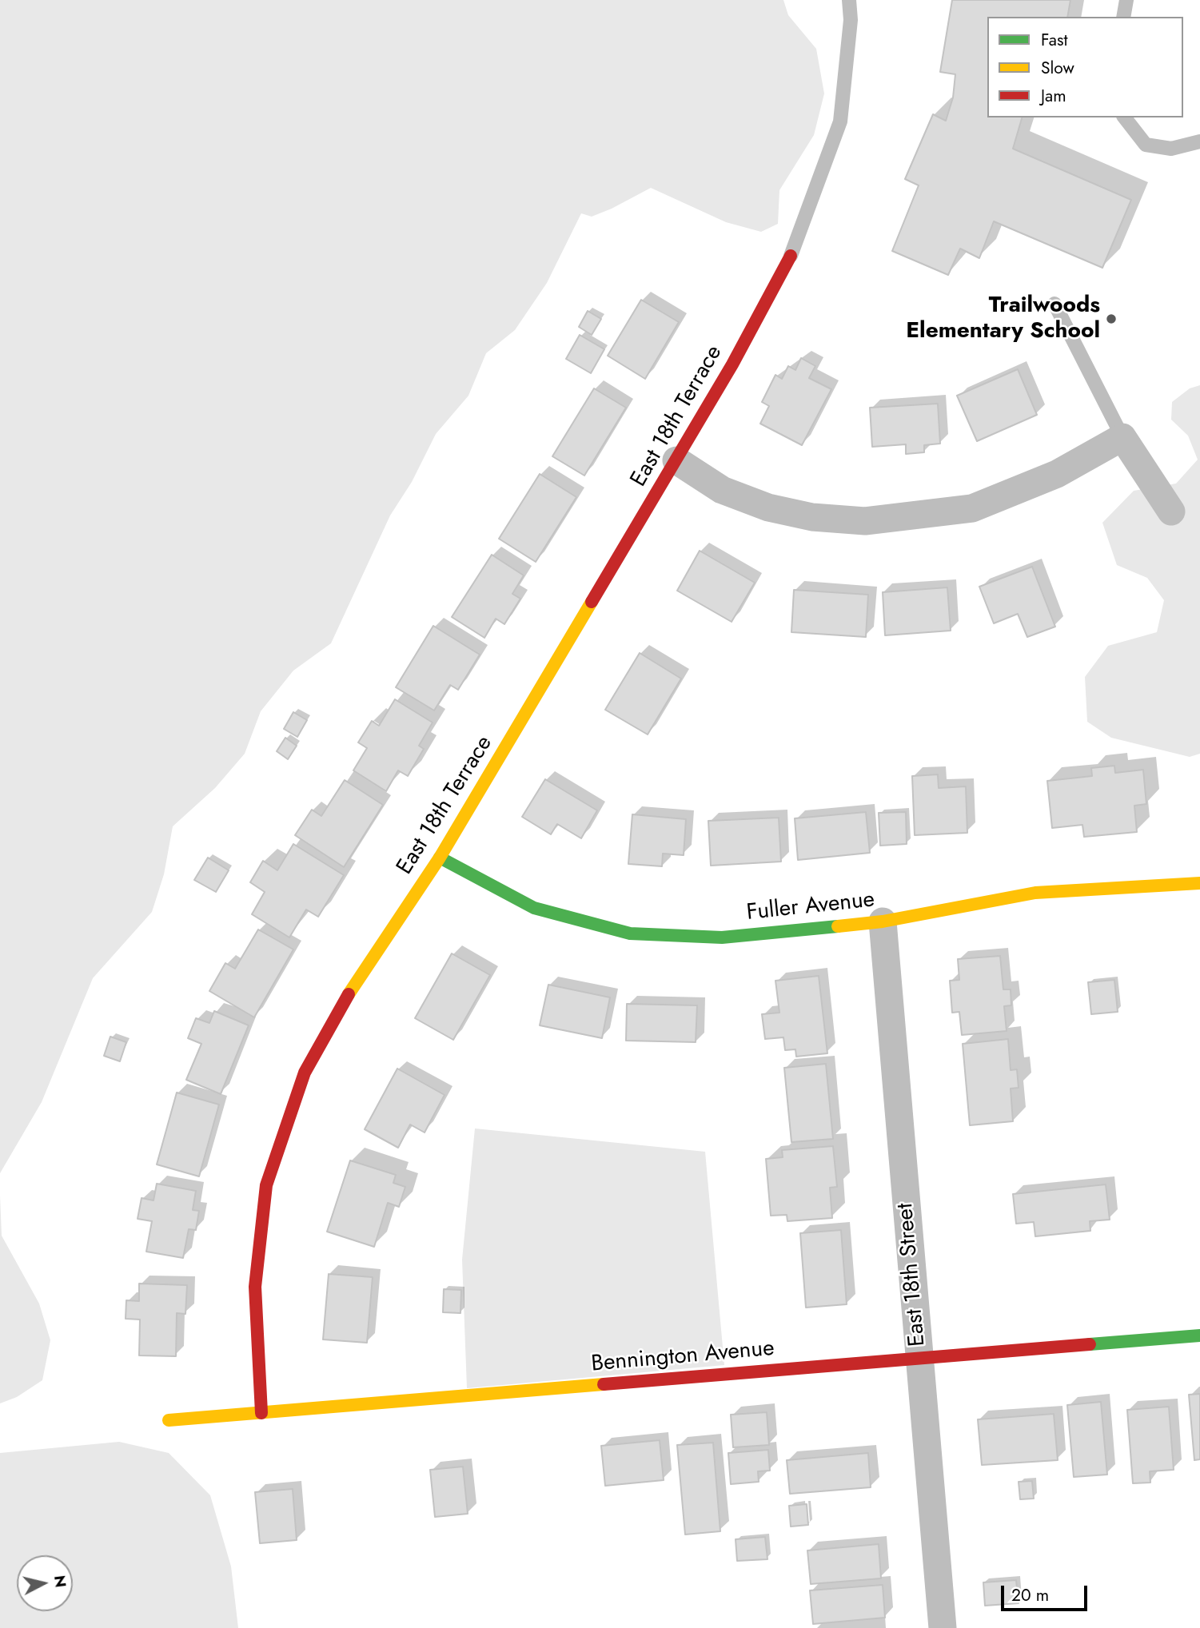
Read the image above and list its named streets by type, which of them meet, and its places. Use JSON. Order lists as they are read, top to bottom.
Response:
{
  "streets": {
    "street": [
      "East 18th Terrace",
      "Fuller Avenue",
      "East 18th Street",
      "Bennington Avenue"
    ]
  },
  "crossings": [
    ["East 18th Terrace", "Fuller Avenue"],
    ["East 18th Terrace", "Bennington Avenue"],
    ["Fuller Avenue", "East 18th Street"],
    ["East 18th Street", "Bennington Avenue"]
  ],
  "places": ["Trailwoods Elementary School"],
  "legend": ["Fast", "Slow", "Jam"],
  "scale_bar": "20 m",
  "north": "right"
}
